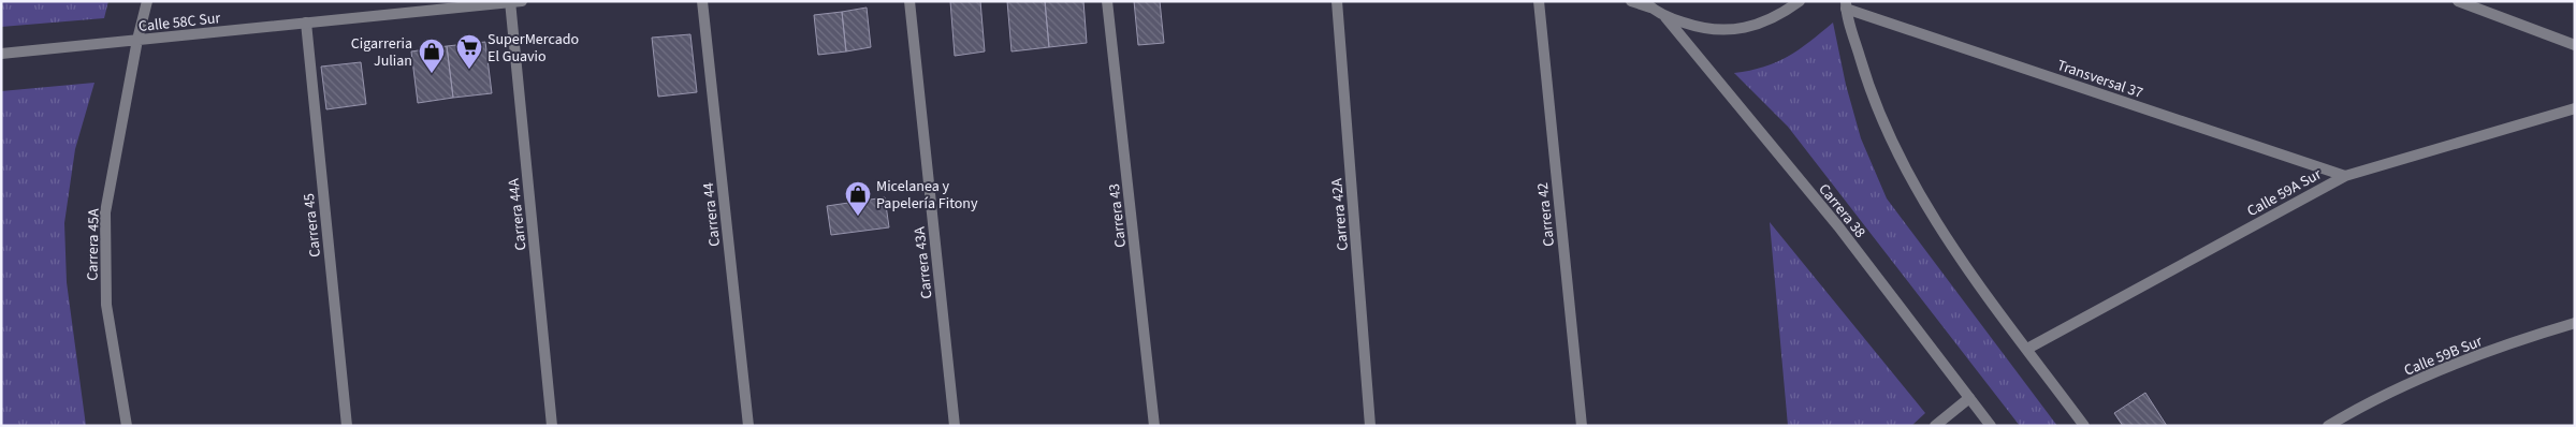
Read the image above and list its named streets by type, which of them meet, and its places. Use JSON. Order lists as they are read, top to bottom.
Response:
{
  "streets": {
    "street": [
      "Calle 58C Sur",
      "Transversal 37",
      "Calle 59A Sur",
      "Carrera 38",
      "Carrera 44A",
      "Carrera 44",
      "Carrera 42A",
      "Carrera 42",
      "Carrera 43",
      "Carrera 45",
      "Carrera 45A",
      "Carrera 43A",
      "Calle 59B Sur"
    ]
  },
  "crossings": [
    ["Calle 58C Sur", "Carrera 44A"],
    ["Calle 58C Sur", "Carrera 45"],
    ["Calle 58C Sur", "Carrera 45A"],
    ["Transversal 37", "Calle 59A Sur"]
  ],
  "places": {
    "supermarket": ["SuperMercado El Guavio"],
    "shop": ["Cigarreria Julian", "Micelanea y Papelería Fitony"]
  }
}
